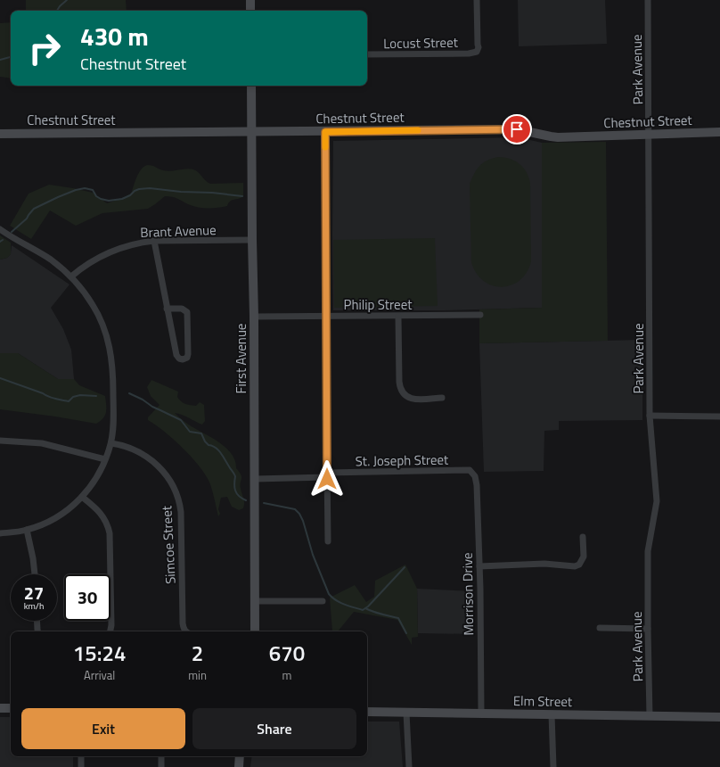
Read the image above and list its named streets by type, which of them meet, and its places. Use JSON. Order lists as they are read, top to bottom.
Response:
{
  "streets": {
    "main road": ["Chestnut Street", "First Avenue", "Elm Street"],
    "street": [
      "Locust Street",
      "Park Avenue",
      "Brant Avenue",
      "Philip Street",
      "St. Joseph Street",
      "Simcoe Street",
      "Morrison Drive"
    ]
  },
  "crossings": [
    ["Park Avenue", "Chestnut Street"],
    ["Park Avenue", "Elm Street"],
    ["Chestnut Street", "First Avenue"],
    ["Brant Avenue", "First Avenue"],
    ["Philip Street", "First Avenue"],
    ["First Avenue", "St. Joseph Street"],
    ["St. Joseph Street", "Morrison Drive"],
    ["Morrison Drive", "Elm Street"]
  ],
  "page": {
    "turn": ["430 m", "Chestnut Street"],
    "speed": "27 km/h",
    "limit": "30",
    "eta": [
      "15:24",
      "Arrival",
      "2",
      "min",
      "670",
      "m"
    ],
    "buttons": ["Exit", "Share"]
  }
}
